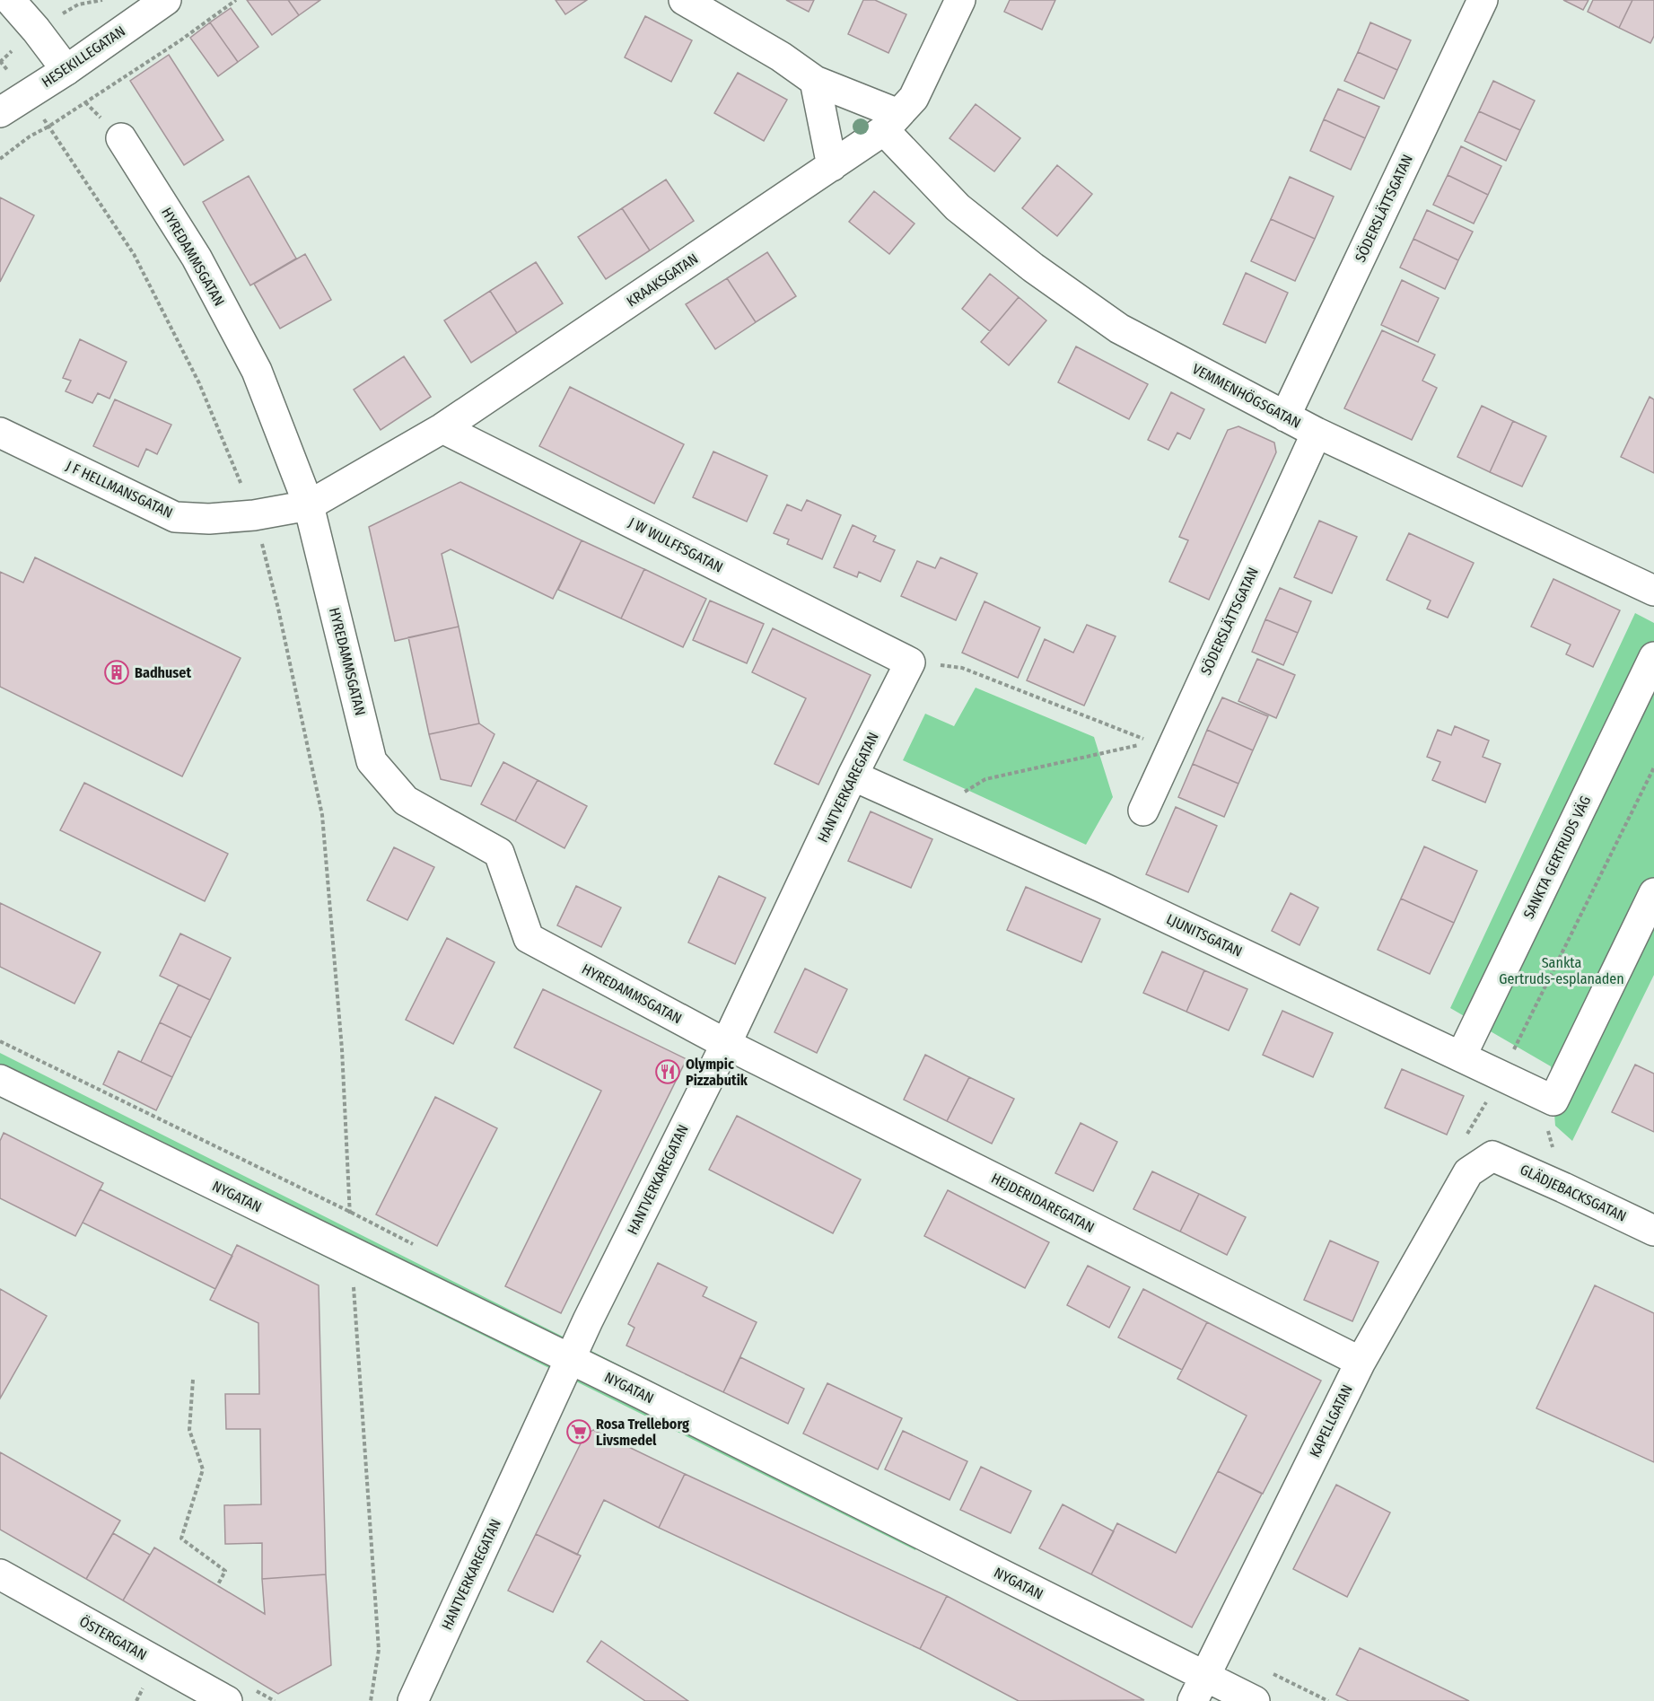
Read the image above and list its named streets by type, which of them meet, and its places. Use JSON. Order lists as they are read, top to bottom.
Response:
{
  "streets": {
    "street": [
      "HESEKILLEGATAN",
      "SÖDERSLÄTTSGATAN",
      "HYREDAMMSGATAN",
      "KRAAKSGATAN",
      "VEMMENHÖGSGATAN",
      "J F HELLMANSGATAN",
      "J W WULFFSGATAN",
      "HANTVERKAREGATAN",
      "SANKTA GERTRUDS VÄG",
      "LJUNITSGATAN",
      "GLÄDJEBACKSGATAN",
      "NYGATAN",
      "HEJDERIDAREGATAN",
      "KAPELLGATAN",
      "ÖSTERGATAN"
    ]
  },
  "crossings": [
    ["SÖDERSLÄTTSGATAN", "VEMMENHÖGSGATAN"],
    ["HYREDAMMSGATAN", "KRAAKSGATAN"],
    ["HYREDAMMSGATAN", "J F HELLMANSGATAN"],
    ["HYREDAMMSGATAN", "HANTVERKAREGATAN"],
    ["HYREDAMMSGATAN", "HEJDERIDAREGATAN"],
    ["KRAAKSGATAN", "VEMMENHÖGSGATAN"],
    ["KRAAKSGATAN", "J F HELLMANSGATAN"],
    ["KRAAKSGATAN", "J W WULFFSGATAN"],
    ["J W WULFFSGATAN", "HANTVERKAREGATAN"],
    ["HANTVERKAREGATAN", "LJUNITSGATAN"],
    ["HANTVERKAREGATAN", "NYGATAN"],
    ["HANTVERKAREGATAN", "HEJDERIDAREGATAN"],
    ["SANKTA GERTRUDS VÄG", "LJUNITSGATAN"],
    ["GLÄDJEBACKSGATAN", "KAPELLGATAN"],
    ["NYGATAN", "KAPELLGATAN"],
    ["HEJDERIDAREGATAN", "KAPELLGATAN"]
  ],
  "parks": ["Sankta Gertruds-esplanaden"],
  "places": {
    "building": ["Badhuset"],
    "restaurant": ["Olympic Pizzabutik"],
    "supermarket": ["Rosa Trelleborg Livsmedel"]
  }
}
